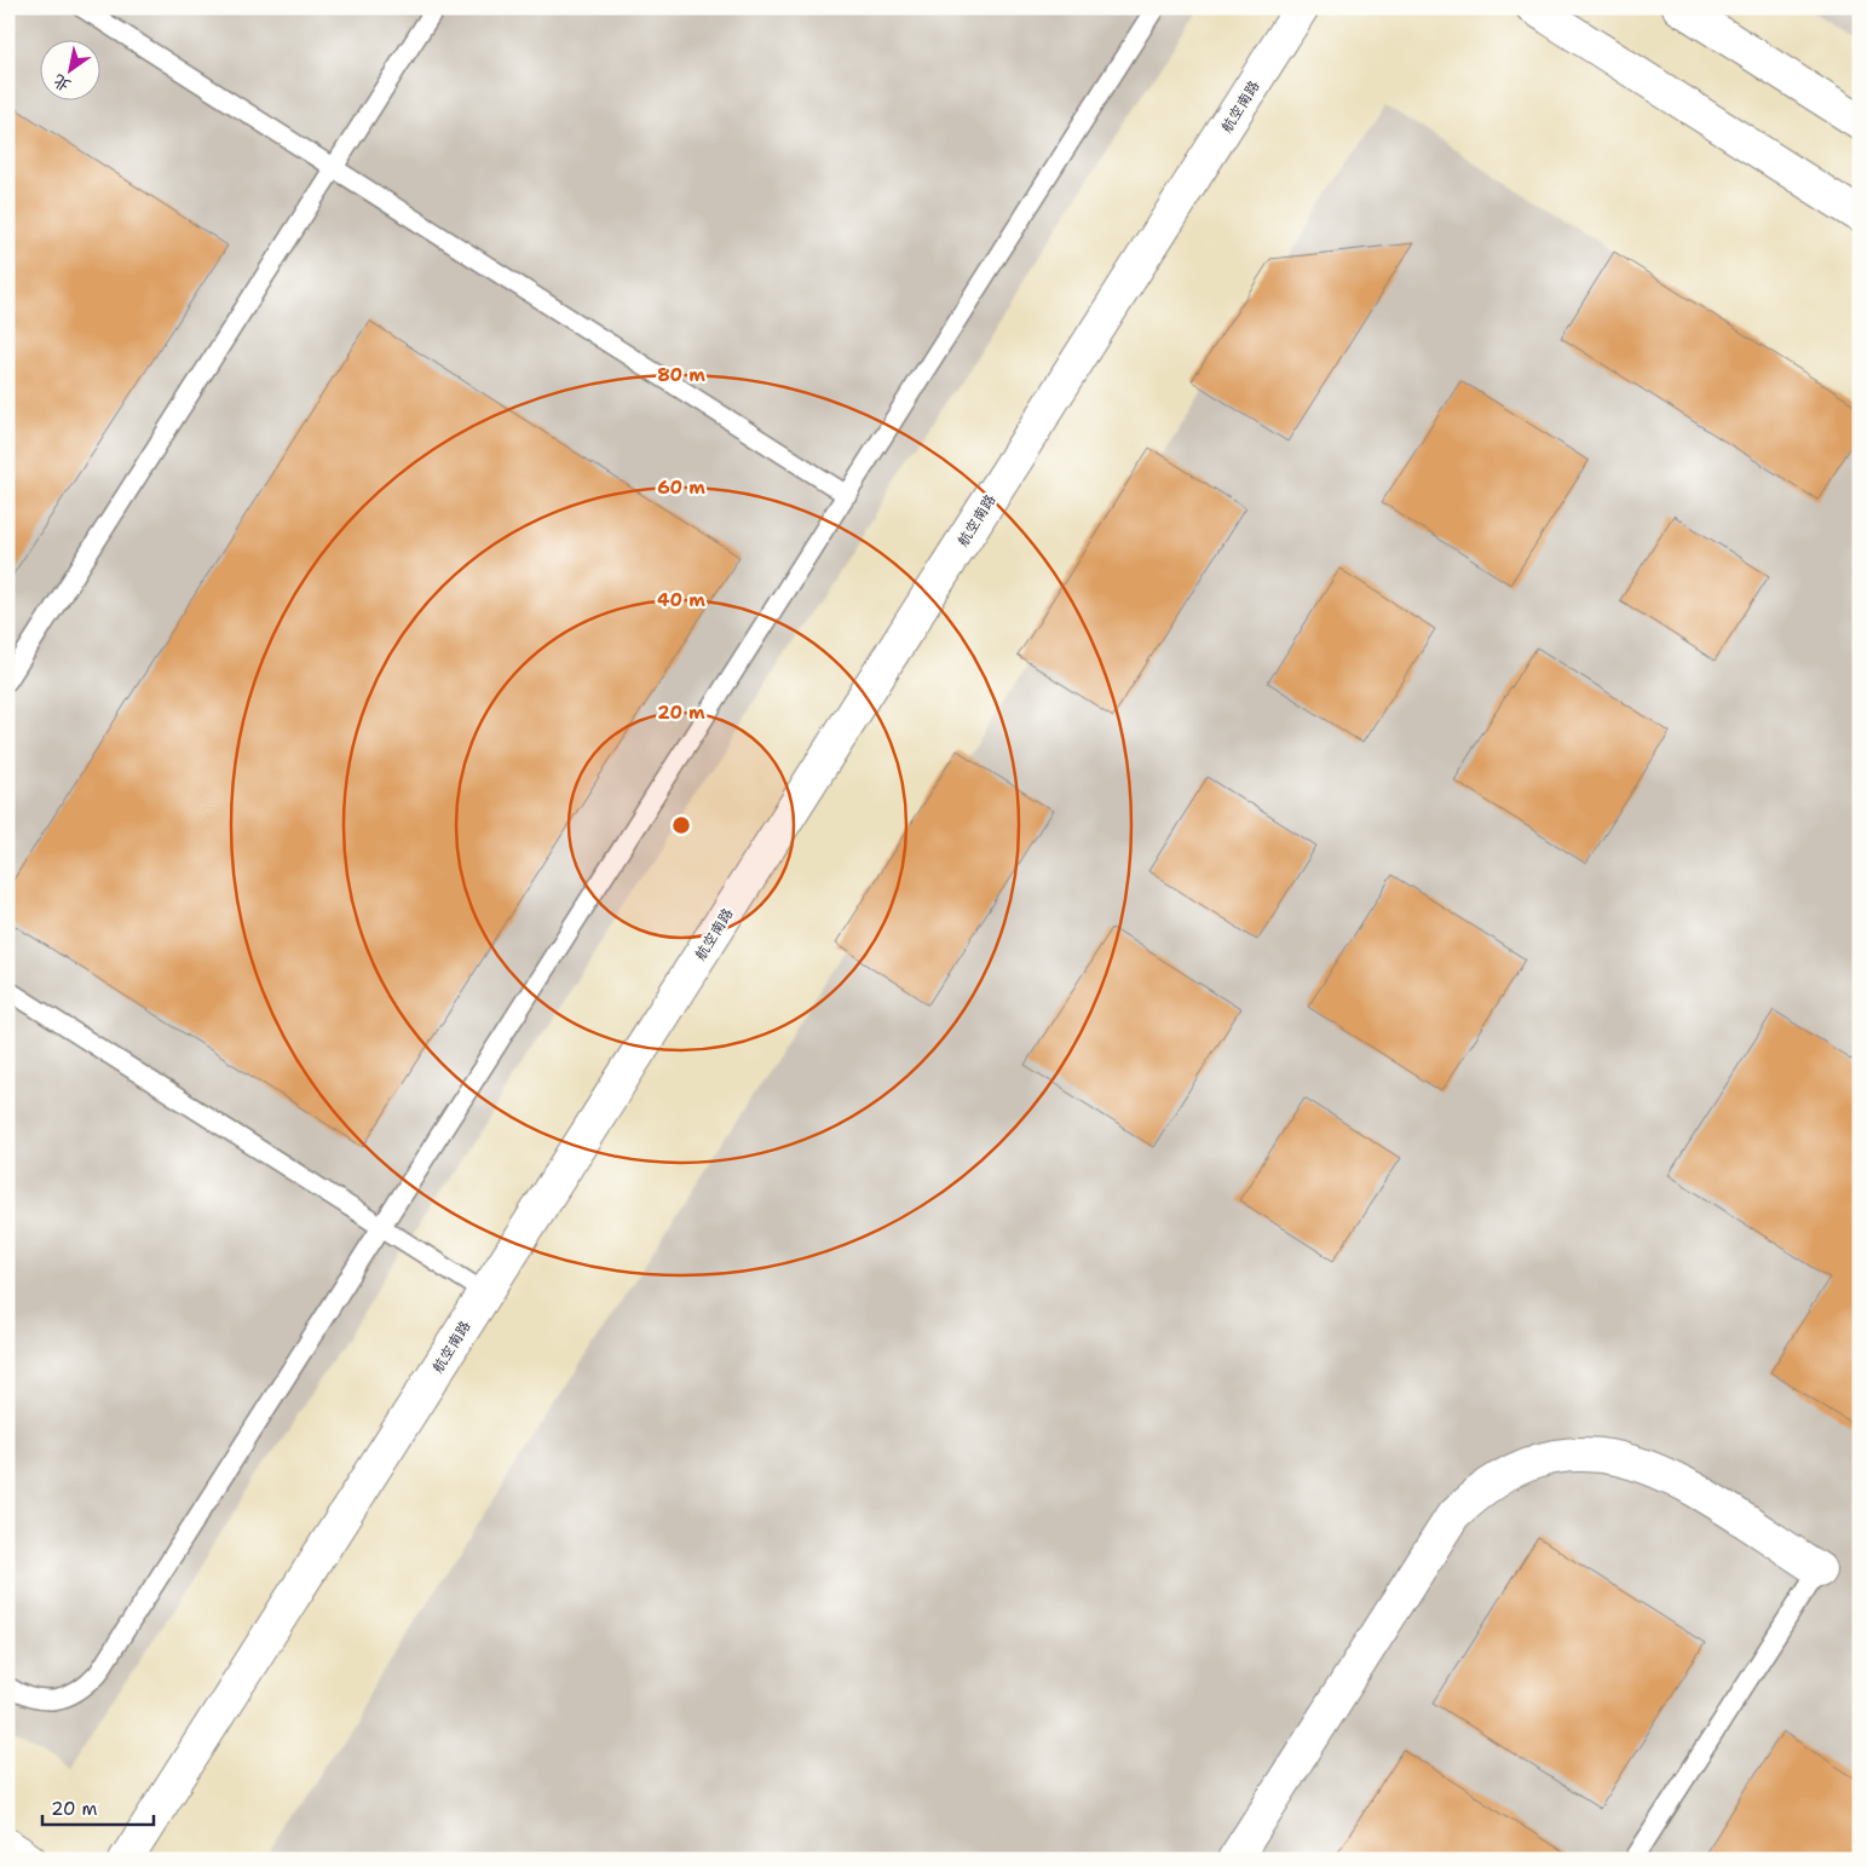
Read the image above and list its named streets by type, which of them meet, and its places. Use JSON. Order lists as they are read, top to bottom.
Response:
{
  "streets": {
    "street": ["航空南路"]
  },
  "scale_bar": "20 m",
  "north": "bottom left",
  "rings": [
    "80 m",
    "60 m",
    "40 m",
    "20 m"
  ]
}
